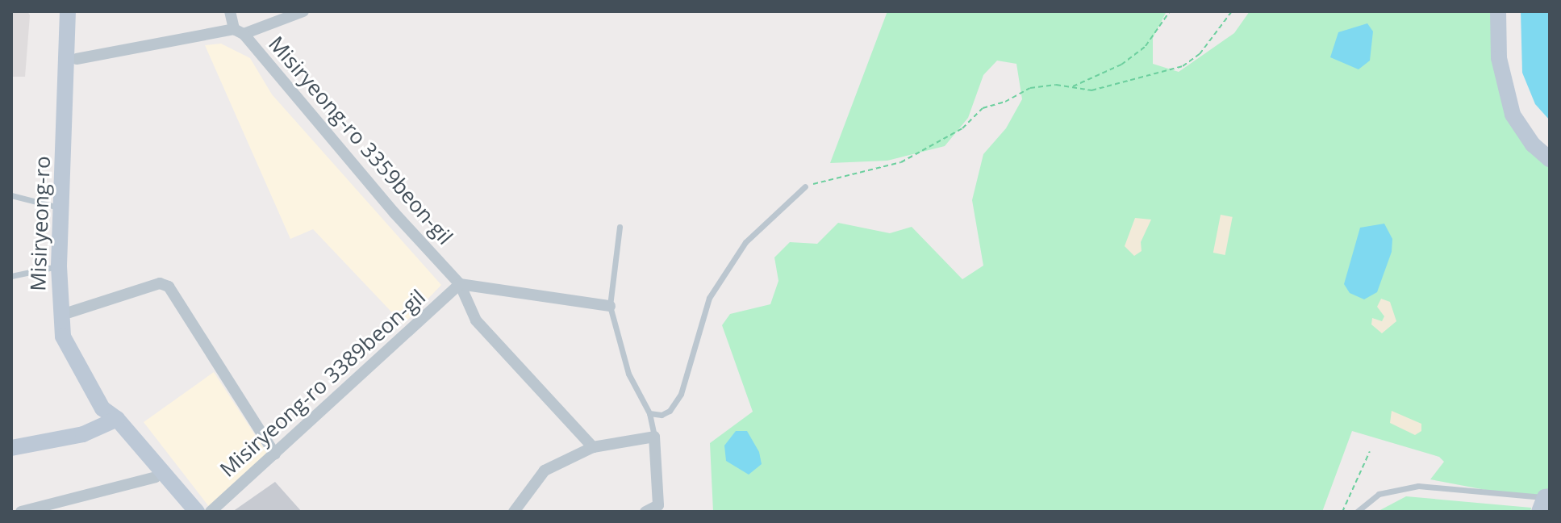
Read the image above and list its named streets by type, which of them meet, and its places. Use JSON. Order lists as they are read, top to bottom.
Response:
{
  "streets": {
    "main road": ["Misiryeong-ro"],
    "street": ["Misiryeong-ro 3359beon-gil", "Misiryeong-ro 3389beon-gil"]
  },
  "crossings": [
    ["Misiryeong-ro 3359beon-gil", "Misiryeong-ro 3389beon-gil"]
  ]
}
